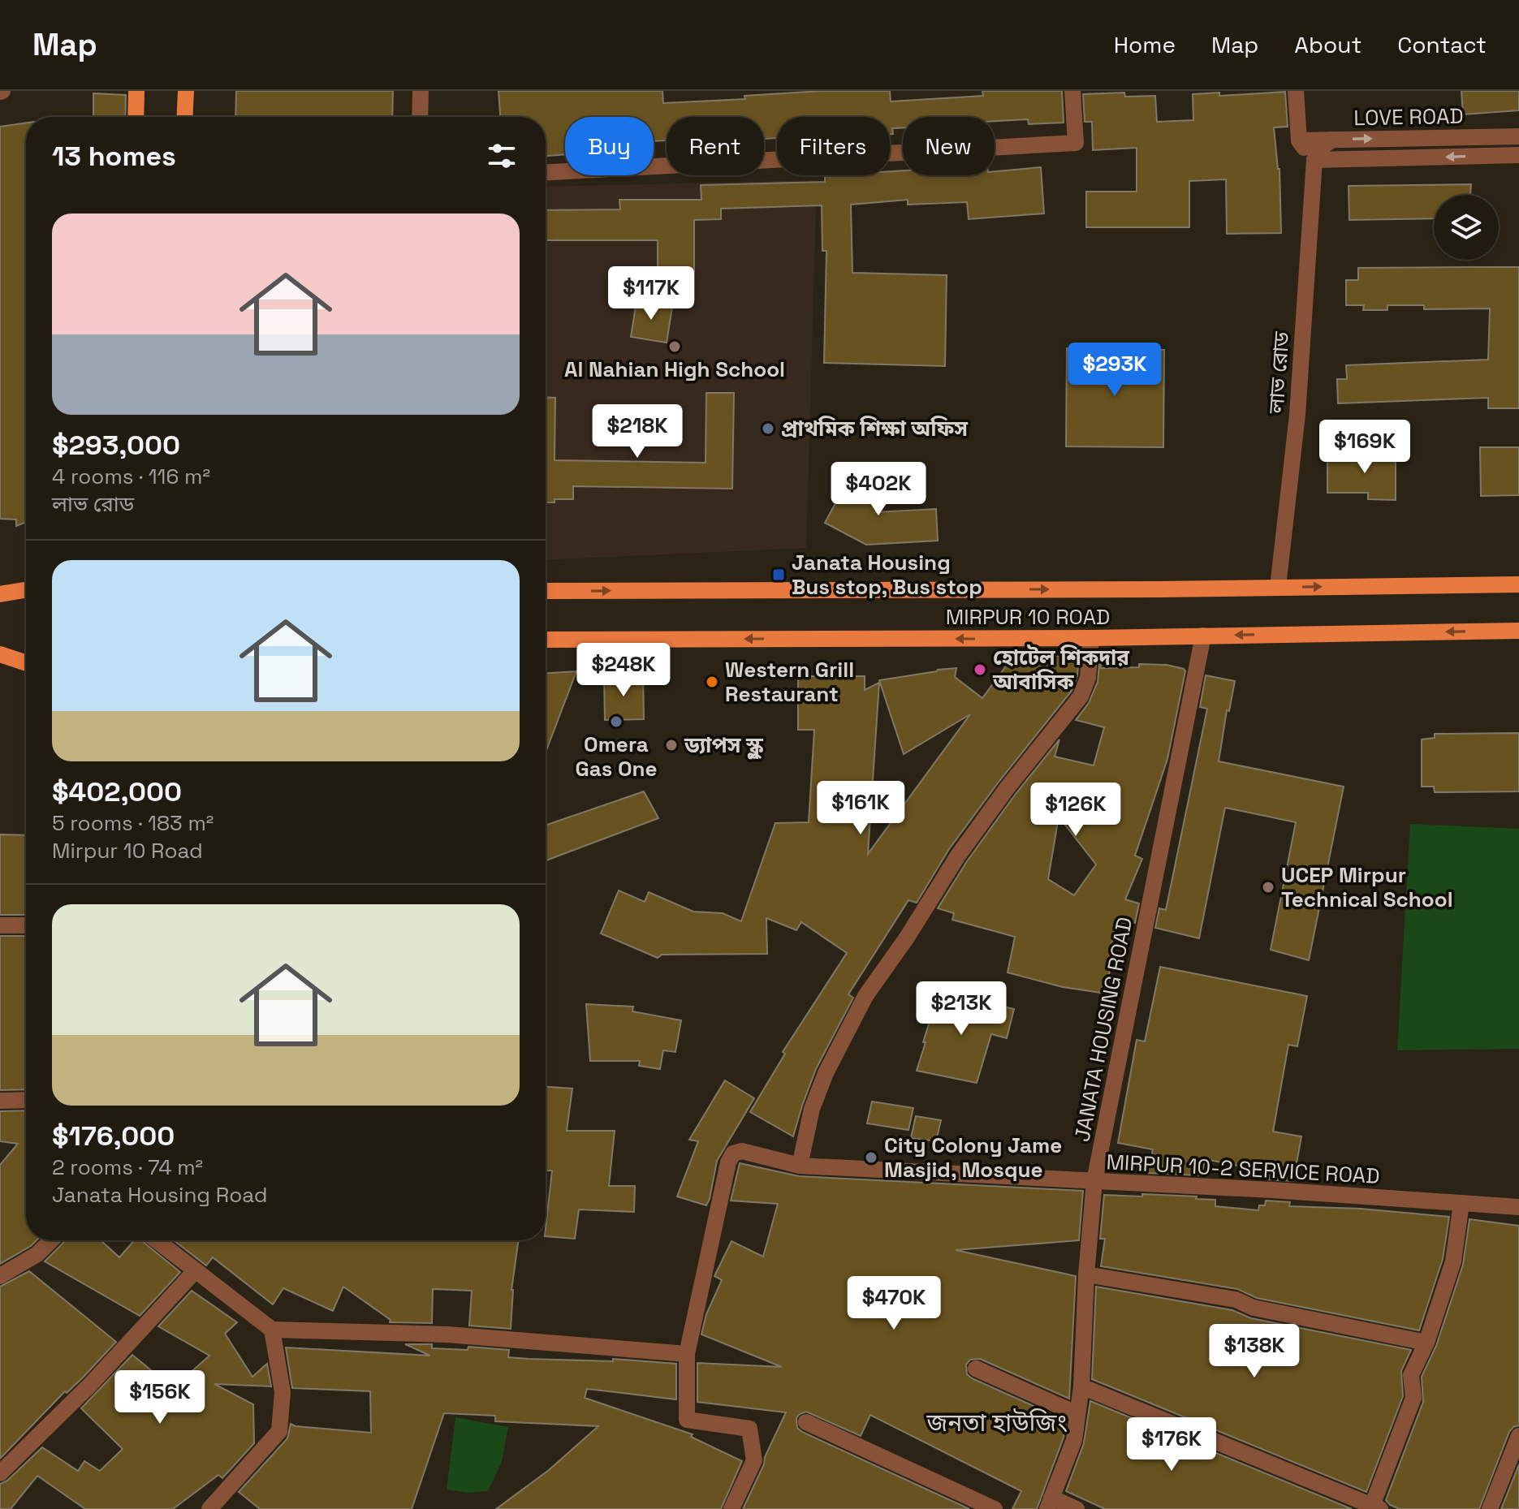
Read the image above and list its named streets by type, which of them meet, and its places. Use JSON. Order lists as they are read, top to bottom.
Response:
{
  "streets": {
    "main road": ["MIRPUR 10 ROAD"],
    "street": [
      "LOVE ROAD",
      "লাভ রোড",
      "JANATA HOUSING ROAD",
      "MIRPUR 10-2 SERVICE ROAD"
    ]
  },
  "crossings": [
    ["LOVE ROAD", "লাভ রোড"],
    ["লাভ রোড", "MIRPUR 10 ROAD"],
    ["MIRPUR 10 ROAD", "JANATA HOUSING ROAD"],
    ["JANATA HOUSING ROAD", "MIRPUR 10-2 SERVICE ROAD"]
  ],
  "districts": ["জনতা হাউজিং"],
  "places": {
    "other": [
      "Al Nahian High School",
      "প্রাথমিক শিক্ষা অফিস",
      "হোটেল শিকদার আবাসিক",
      "Western Grill Restaurant",
      "Omera Gas One",
      "ড্যাপস স্কুল",
      "UCEP Mirpur Technical School",
      "City Colony Jame Masjid, Mosque"
    ],
    "transit": ["Janata Housing Bus stop, Bus stop"]
  },
  "page": {
    "header": "Map",
    "nav": [
      "Home",
      "Map",
      "About",
      "Contact"
    ],
    "chip": [
      "Buy",
      "Rent",
      "Filters",
      "New"
    ],
    "heading": "13 homes",
    "list": [
      {
        "name": "$293,000",
        "note": "4 rooms · 116 m² · লাভ রোড"
      },
      {
        "name": "$402,000",
        "note": "5 rooms · 183 m² · Mirpur 10 Road"
      },
      {
        "name": "$176,000",
        "note": "2 rooms · 74 m² · Janata Housing Road"
      }
    ],
    "price": [
      "$117K",
      "$293K",
      "$218K",
      "$169K",
      "$402K",
      "$248K",
      "$161K",
      "$126K",
      "$213K",
      "$470K",
      "$138K",
      "$156K",
      "$176K"
    ]
  }
}
